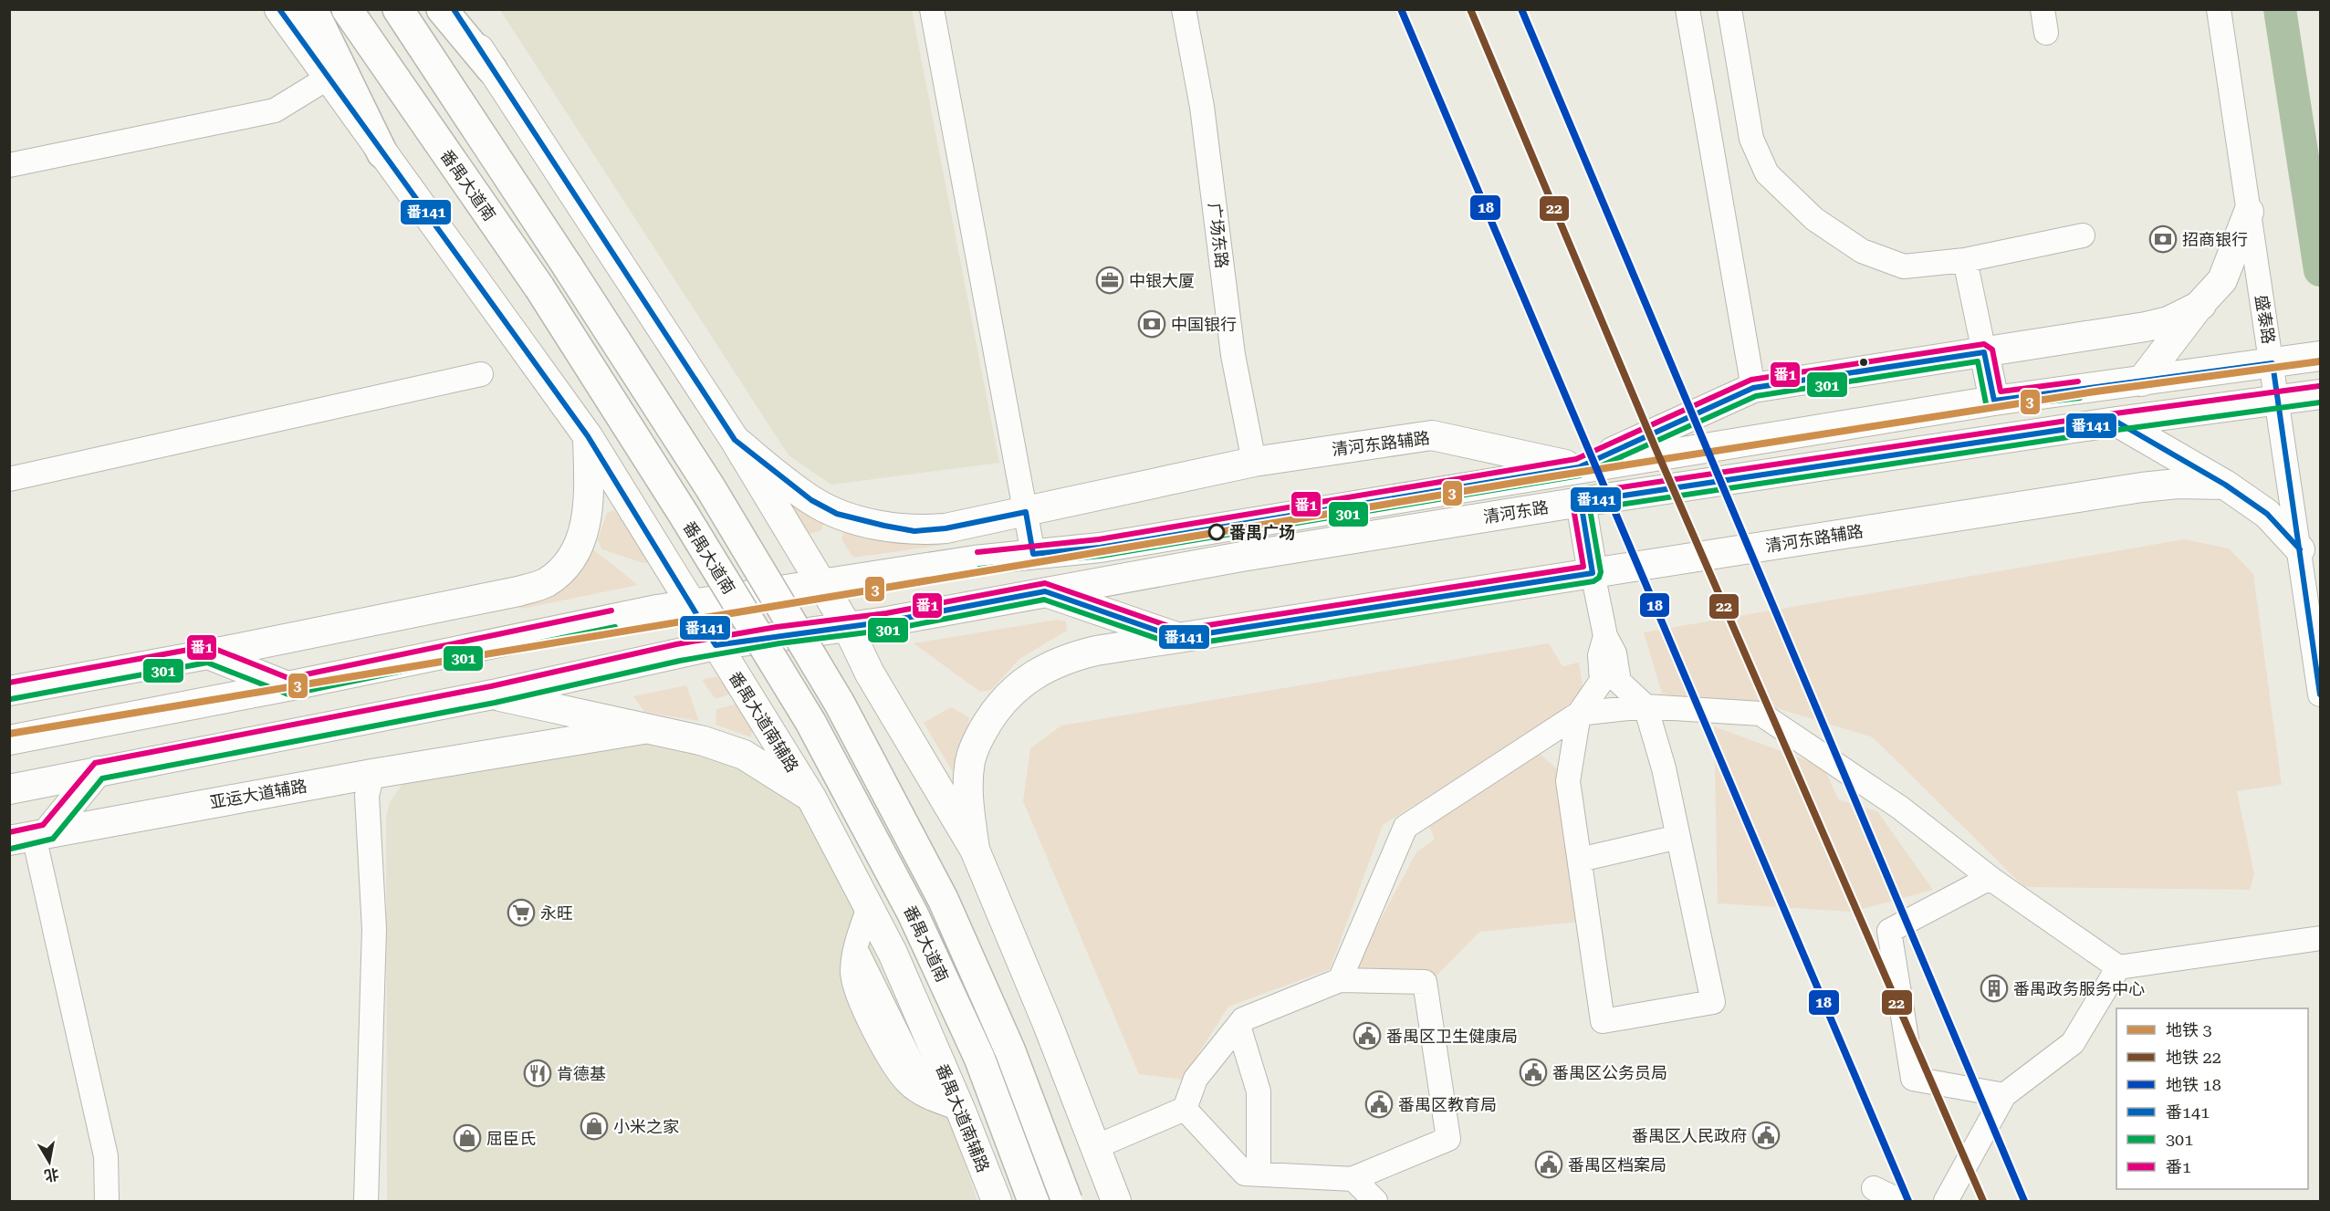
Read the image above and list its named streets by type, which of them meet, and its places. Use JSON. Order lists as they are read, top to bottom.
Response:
{
  "streets": {
    "highway": ["番禺大道南"],
    "main road": [
      "清河东路辅路",
      "清河东路",
      "番禺大道南辅路",
      "亚运大道辅路"
    ],
    "street": ["广场东路", "盛泰路"]
  },
  "crossings": [
    ["广场东路", "清河东路辅路"],
    ["盛泰路", "清河东路"],
    ["清河东路辅路", "清河东路"],
    ["清河东路", "番禺大道南辅路"]
  ],
  "places": {
    "bank": ["招商银行", "中国银行"],
    "office": ["中银大厦"],
    "other": ["番禺广场"],
    "supermarket": ["永旺"],
    "building": ["番禺政务服务中心"],
    "public building": [
      "番禺区卫生健康局",
      "番禺区公务员局",
      "番禺区教育局",
      "番禺区人民政府",
      "番禺区档案局"
    ],
    "restaurant": ["肯德基"],
    "shop": ["小米之家", "屈臣氏"]
  },
  "lines": [
    "metro line 22",
    "metro line 18",
    "transit line 番141",
    "transit line 番1",
    "metro line 3",
    "transit line 301"
  ],
  "legend": [
    "地铁 3",
    "地铁 22",
    "地铁 18",
    "番141",
    "301",
    "番1"
  ],
  "north": "bottom"
}
